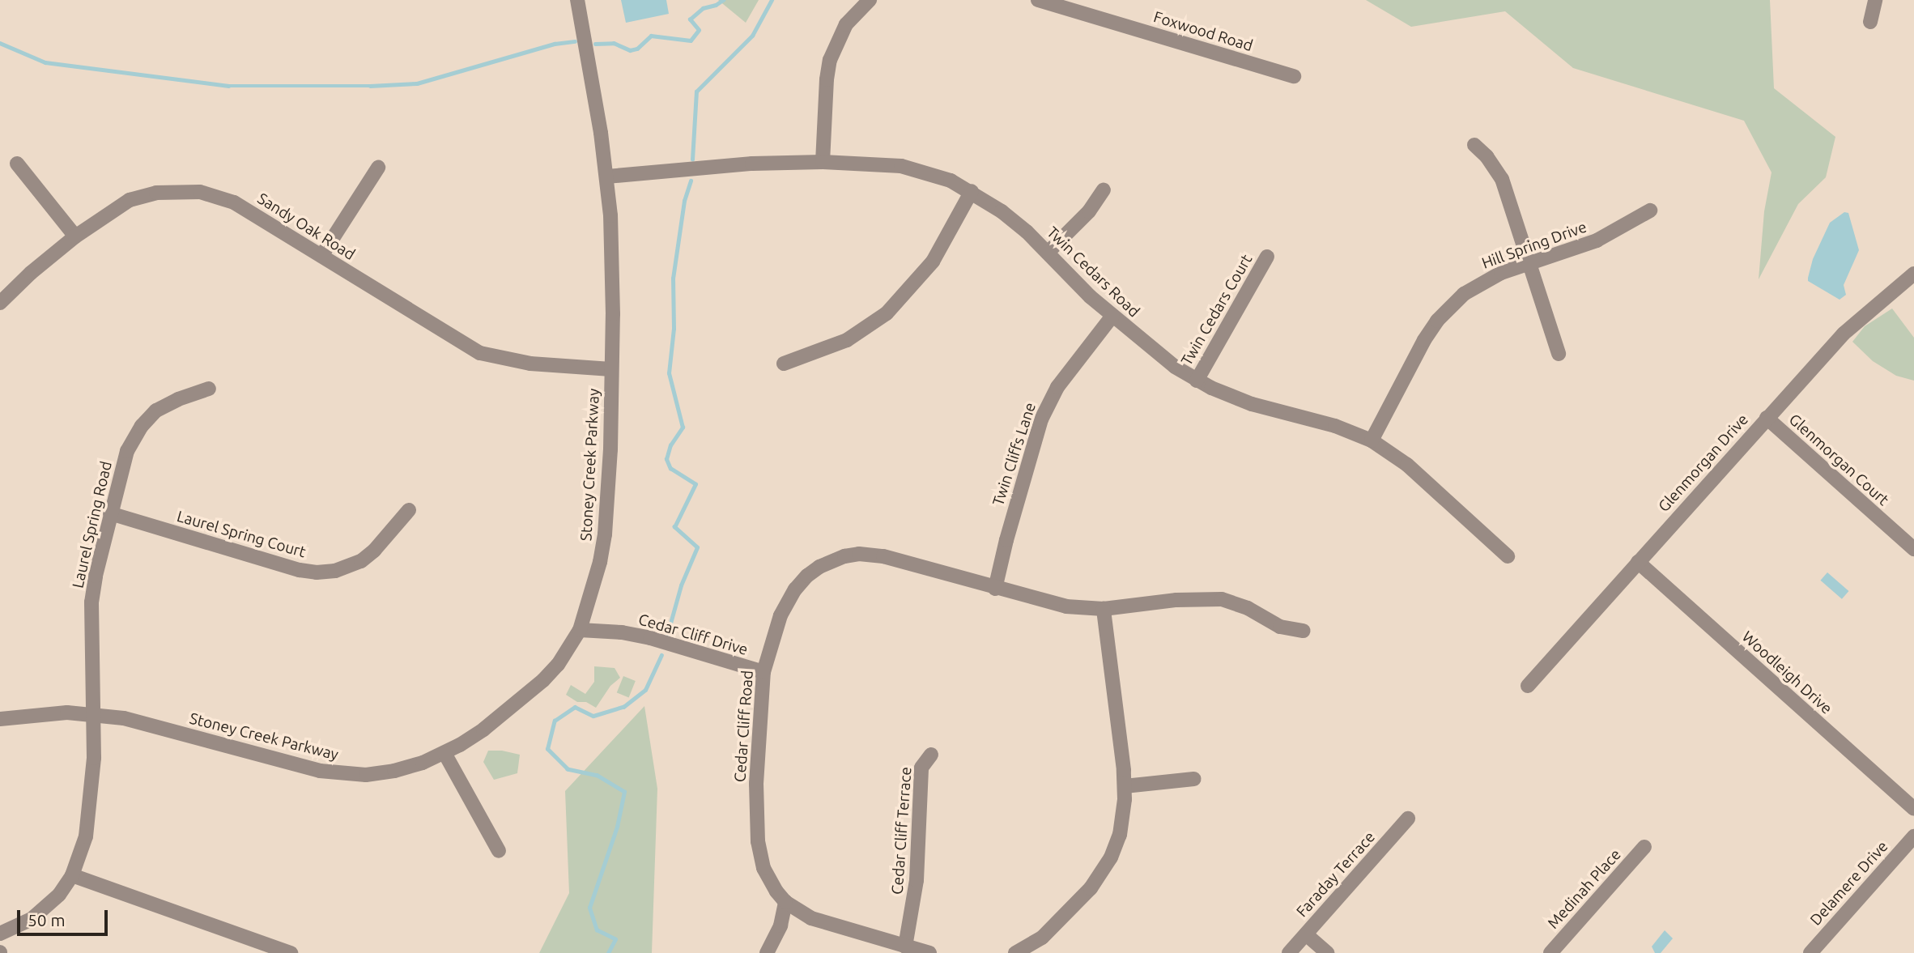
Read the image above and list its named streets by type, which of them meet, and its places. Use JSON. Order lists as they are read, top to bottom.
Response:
{
  "streets": {
    "street": [
      "Foxwood Road",
      "Sandy Oak Road",
      "Hill Spring Drive",
      "Twin Cedars Road",
      "Twin Cedars Court",
      "Twin Cliffs Lane",
      "Glenmorgan Court",
      "Glenmorgan Drive",
      "Stoney Creek Parkway",
      "Laurel Spring Road",
      "Laurel Spring Court",
      "Cedar Cliff Drive",
      "Woodleigh Drive",
      "Cedar Cliff Road",
      "Cedar Cliff Terrace",
      "Faraday Terrace",
      "Delamere Drive",
      "Medinah Place"
    ]
  },
  "crossings": [
    ["Sandy Oak Road", "Stoney Creek Parkway"],
    ["Hill Spring Drive", "Twin Cedars Road"],
    ["Twin Cedars Road", "Twin Cedars Court"],
    ["Twin Cedars Road", "Twin Cliffs Lane"],
    ["Twin Cedars Road", "Stoney Creek Parkway"],
    ["Twin Cliffs Lane", "Cedar Cliff Road"],
    ["Glenmorgan Court", "Glenmorgan Drive"],
    ["Glenmorgan Drive", "Woodleigh Drive"],
    ["Stoney Creek Parkway", "Laurel Spring Road"],
    ["Stoney Creek Parkway", "Cedar Cliff Drive"],
    ["Laurel Spring Road", "Laurel Spring Court"],
    ["Cedar Cliff Drive", "Cedar Cliff Road"],
    ["Cedar Cliff Road", "Cedar Cliff Terrace"]
  ],
  "scale_bar": "50 m"
}
